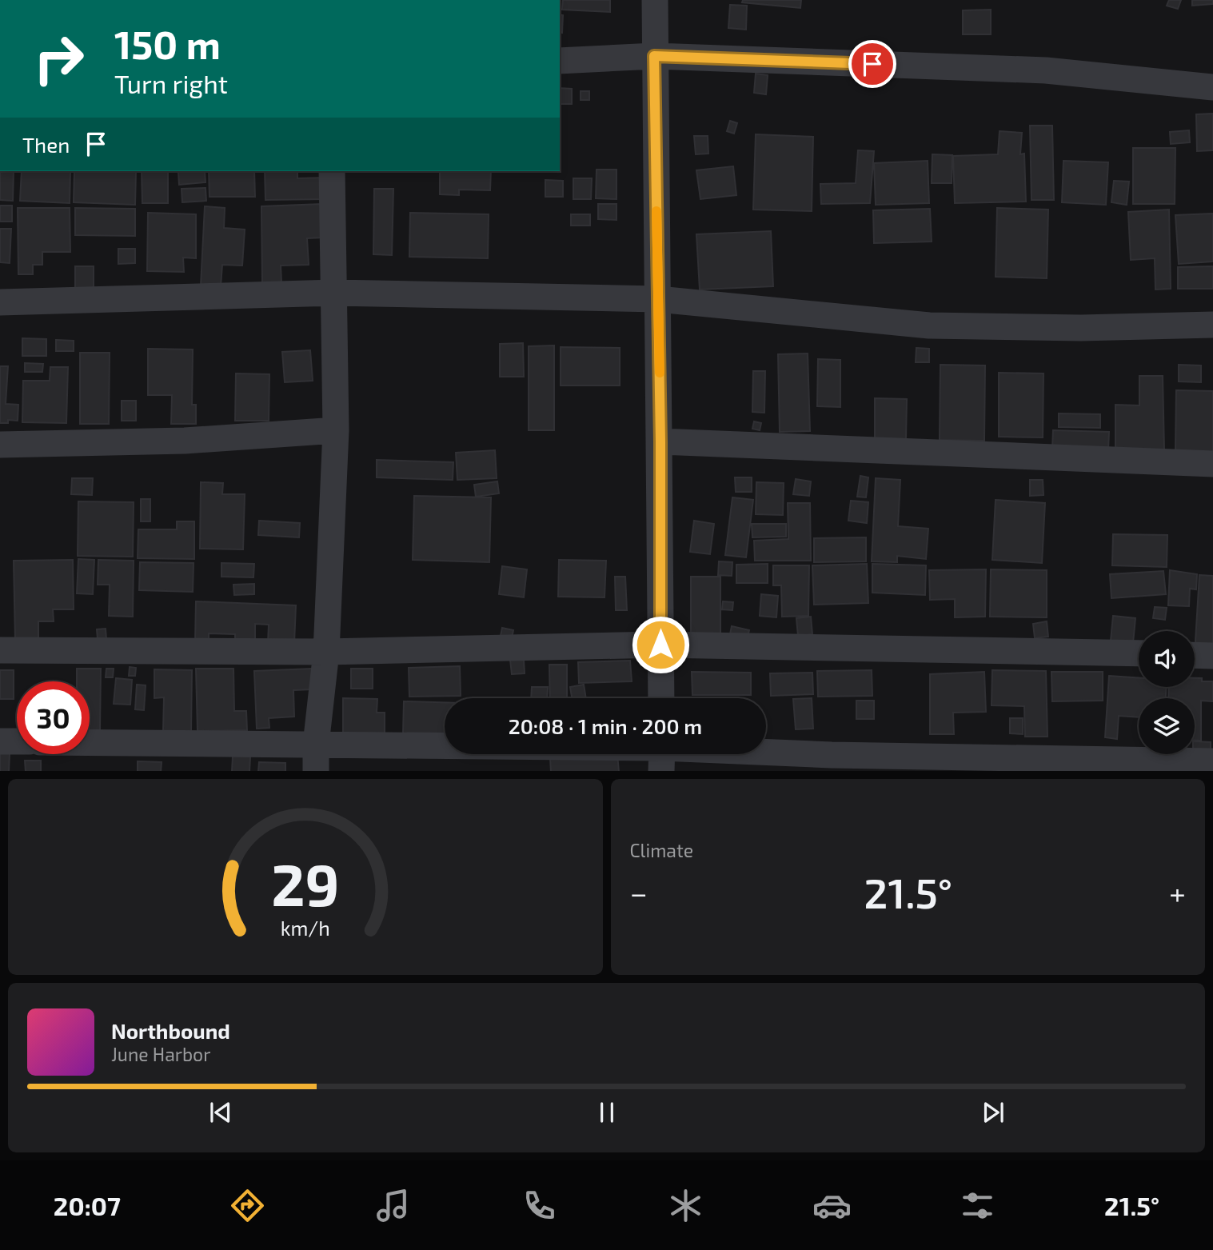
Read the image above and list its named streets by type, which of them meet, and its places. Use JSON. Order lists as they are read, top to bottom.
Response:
{
  "page": {
    "turn": ["150 m", "Turn right"],
    "then": "Then",
    "limit": "30",
    "trip": "20:08 · 1 min · 200 m",
    "tile": "Climate",
    "heat": ["−", "21.5°", "+"],
    "song": ["Northbound", "June Harbor"],
    "tabs": ["20:07", "21.5°"],
    "gauge": ["29", "km/h"]
  }
}
